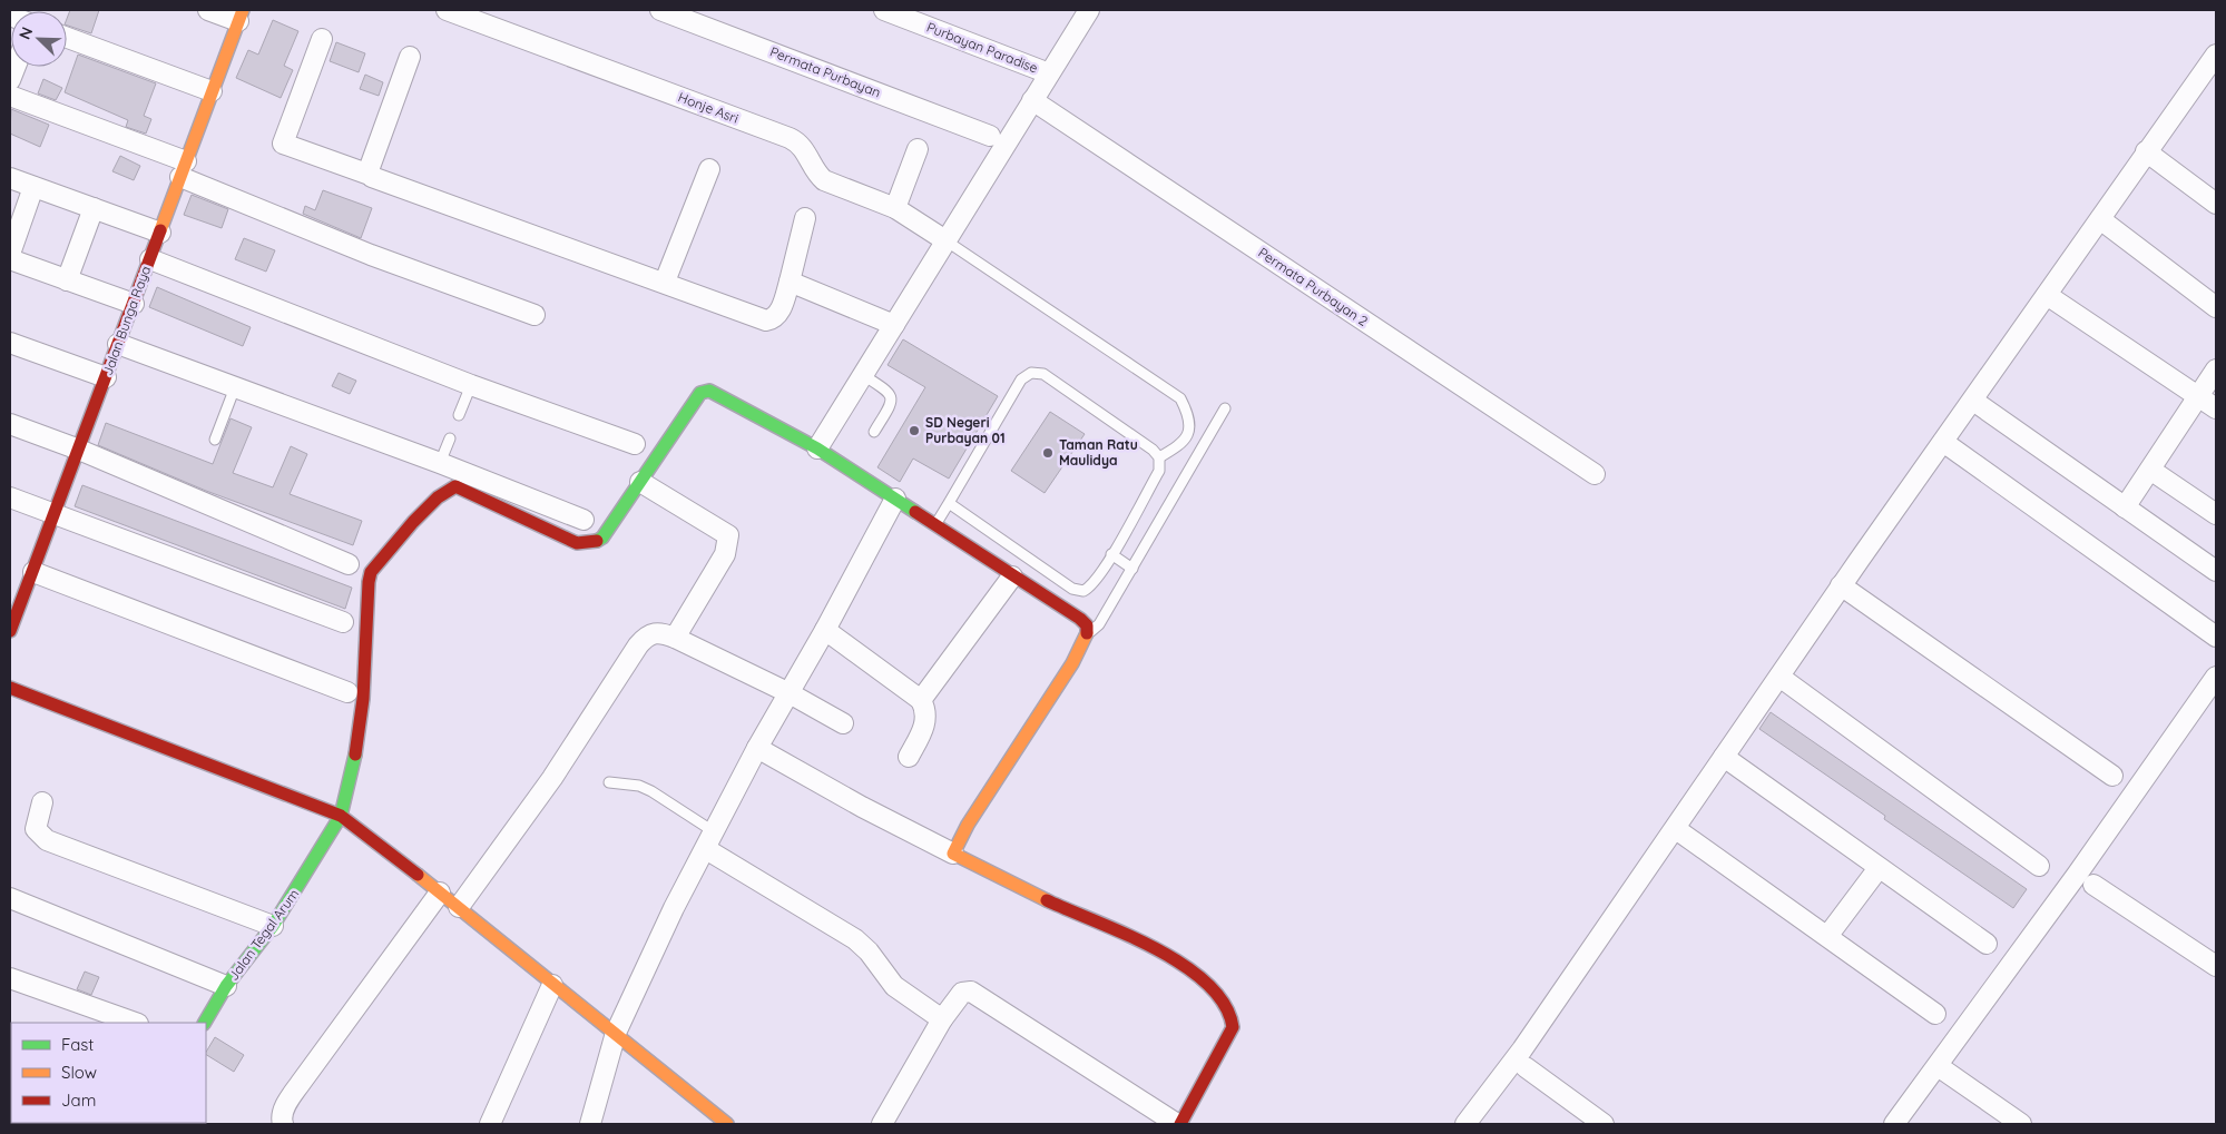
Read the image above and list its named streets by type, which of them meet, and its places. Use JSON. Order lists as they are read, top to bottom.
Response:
{
  "streets": {
    "street": [
      "Purbayan Paradise",
      "Permata Purbayan",
      "Honje Asri",
      "Permata Purbayan 2",
      "Jalan Bunga Raya",
      "Jalan Tegal Arum"
    ]
  },
  "places": ["SD Negeri Purbayan 01", "Taman Ratu Maulidya"],
  "legend": ["Fast", "Slow", "Jam"],
  "north": "top left"
}
